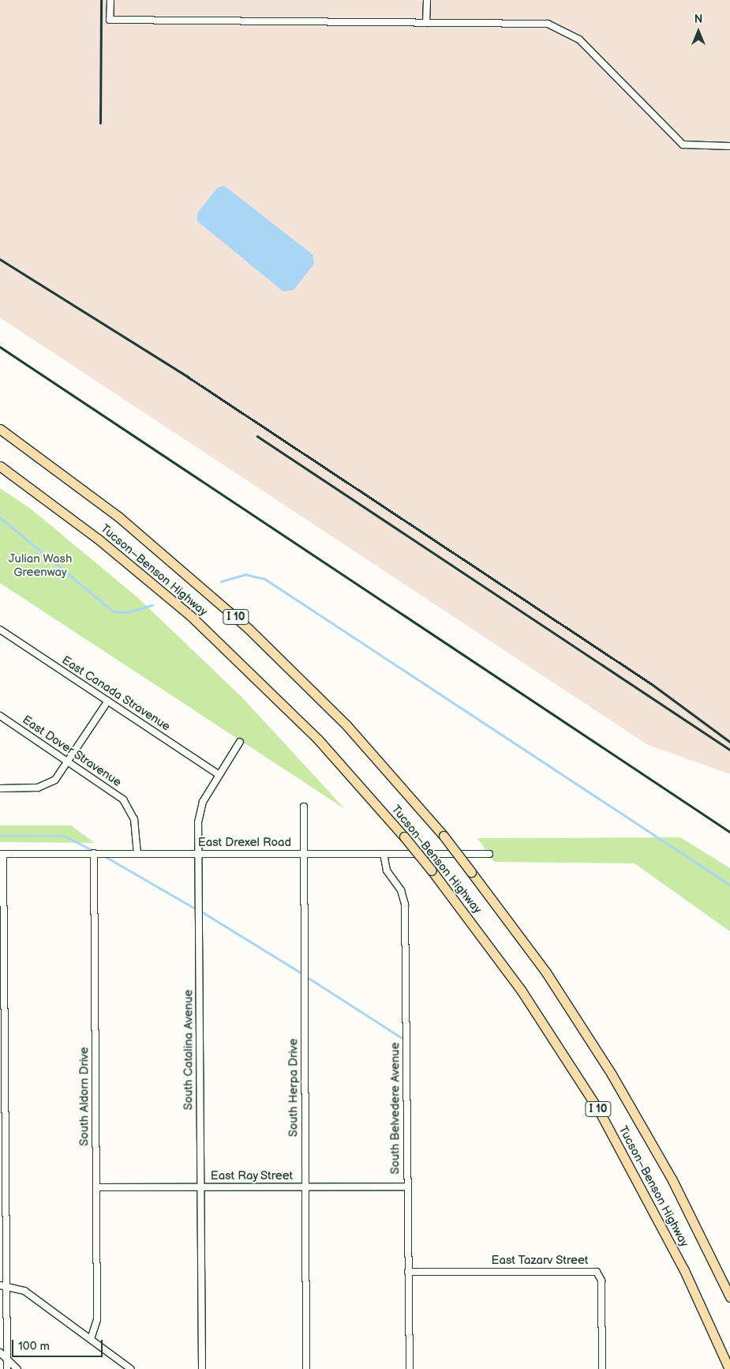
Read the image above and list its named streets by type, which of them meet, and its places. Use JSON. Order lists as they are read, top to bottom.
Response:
{
  "streets": {
    "highway": ["Tucson–Benson Highway", "I 10"],
    "street": [
      "East Canada Stravenue",
      "East Dover Stravenue",
      "East Drexel Road",
      "South Catalina Avenue",
      "South Herpa Drive",
      "South Aldorn Drive",
      "South Belvedere Avenue",
      "East Ray Street",
      "East Tazarv Street"
    ]
  },
  "crossings": [
    ["East Canada Stravenue", "South Catalina Avenue"],
    ["East Dover Stravenue", "East Drexel Road"],
    ["East Drexel Road", "South Catalina Avenue"],
    ["East Drexel Road", "South Herpa Drive"],
    ["East Drexel Road", "South Aldorn Drive"],
    ["East Drexel Road", "South Belvedere Avenue"],
    ["South Catalina Avenue", "East Ray Street"],
    ["South Herpa Drive", "East Ray Street"],
    ["South Aldorn Drive", "East Ray Street"],
    ["South Belvedere Avenue", "East Ray Street"],
    ["South Belvedere Avenue", "East Tazarv Street"]
  ],
  "parks": ["Julian Wash Greenway"],
  "scale_bar": "100 m",
  "north": "top"
}
